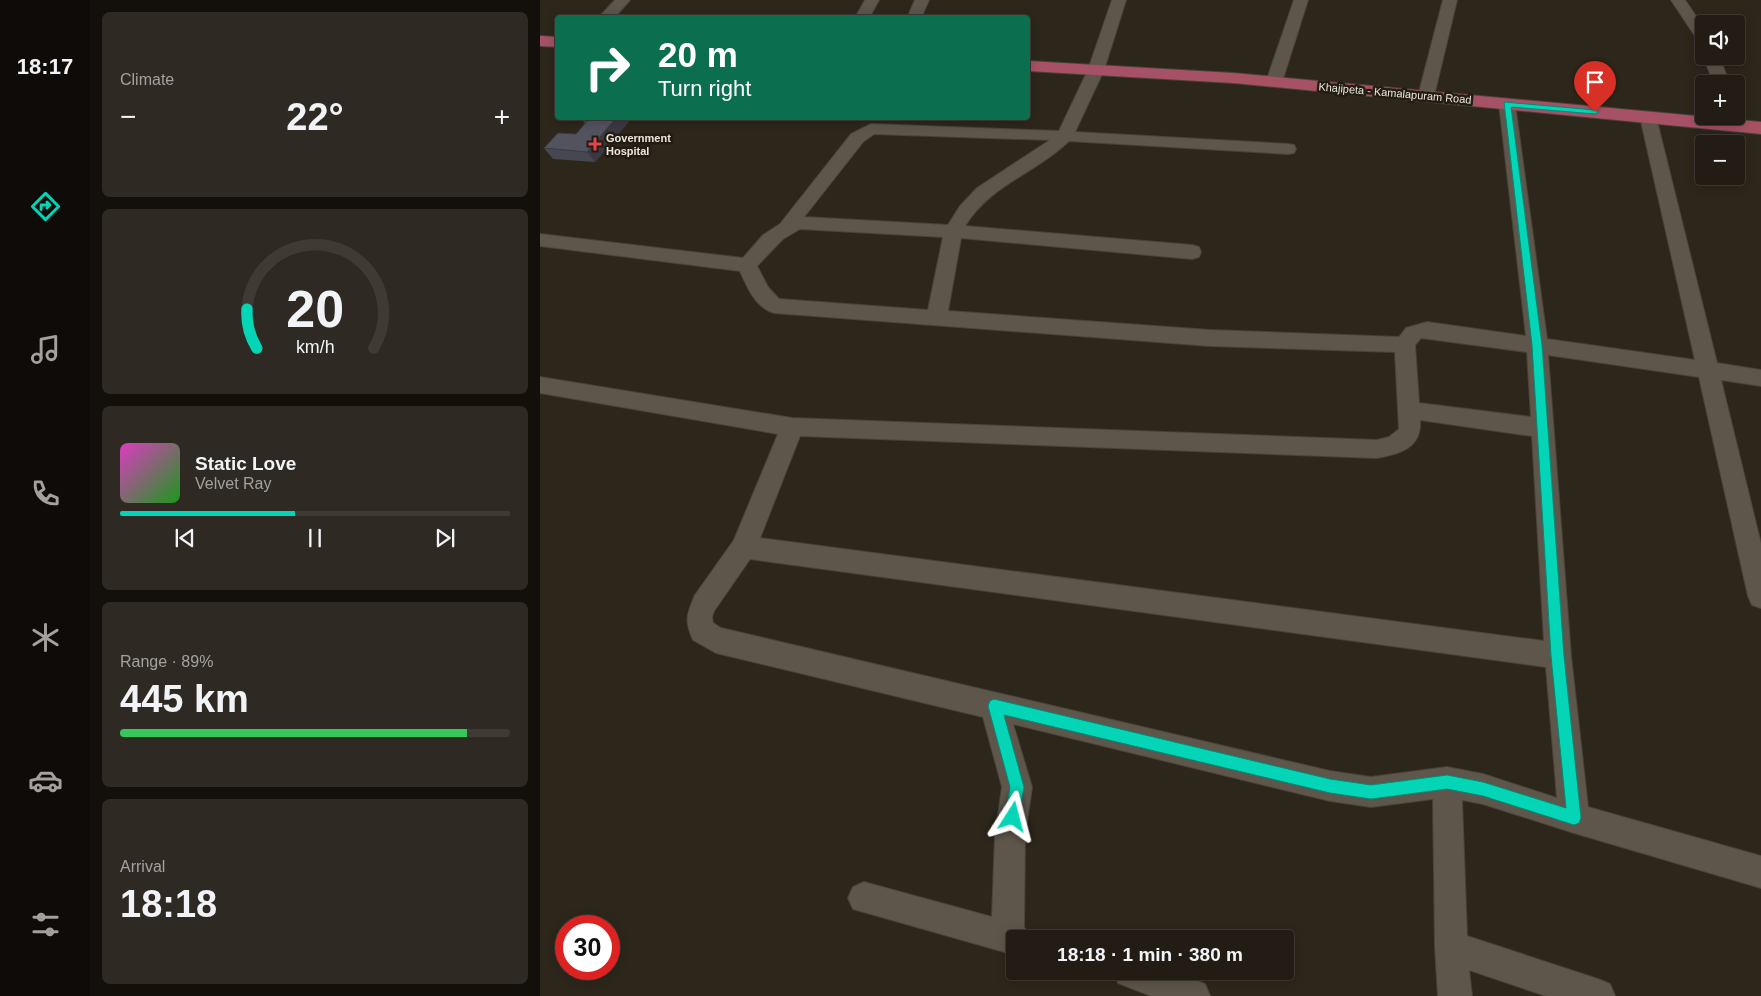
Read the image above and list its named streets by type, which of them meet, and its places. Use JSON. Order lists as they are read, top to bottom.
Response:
{
  "streets": {
    "main road": ["Khajipeta - Kamalapuram Road"]
  },
  "places": {
    "health": ["Government Hospital"]
  },
  "page": {
    "tabs": "18:17",
    "tile": [
      "Climate",
      ["Range · 89%", "445 km"],
      ["Arrival", "18:18"]
    ],
    "map_buttons": ["+", "−"],
    "turn": ["20 m", "Turn right"],
    "heat": ["−", "22°", "+"],
    "song": ["Static Love", "Velvet Ray"],
    "limit": "30",
    "trip": "18:18 · 1 min · 380 m",
    "gauge": ["20", "km/h"]
  }
}
